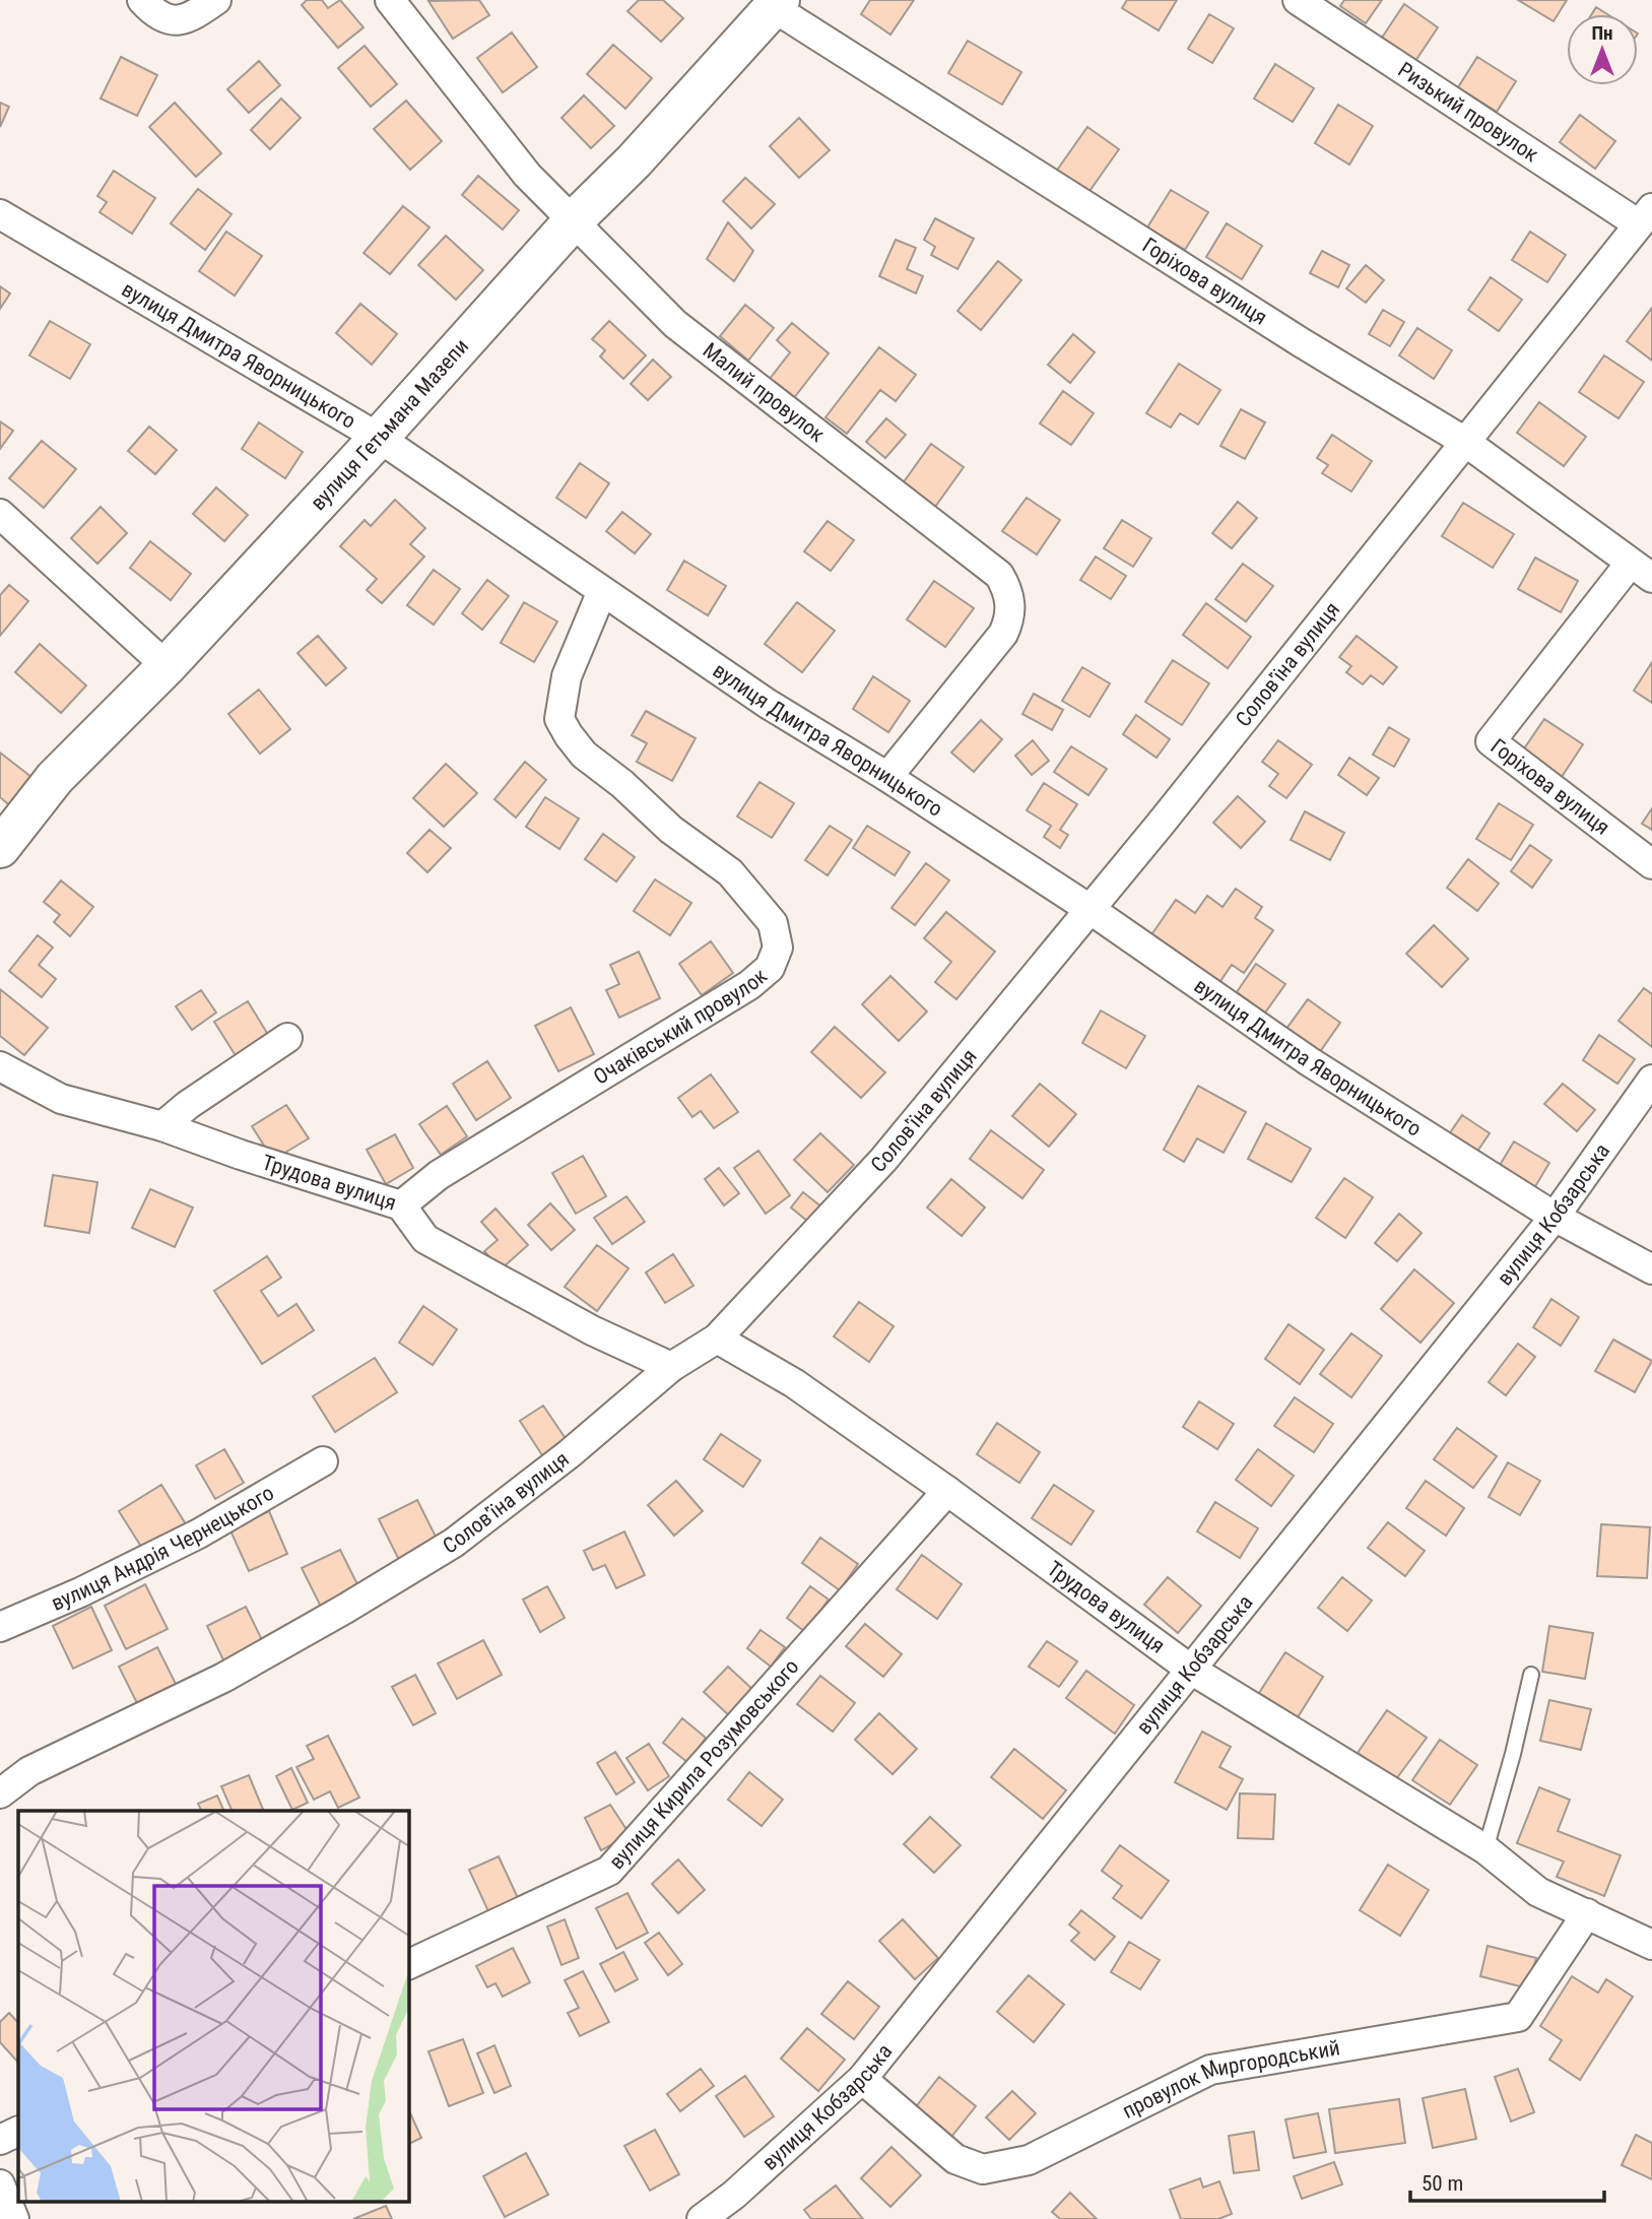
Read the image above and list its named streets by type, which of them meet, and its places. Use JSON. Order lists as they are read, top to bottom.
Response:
{
  "streets": {
    "street": [
      "Ризький провулок",
      "Горіхова вулиця",
      "вулиця Дмитра Яворницького",
      "Малий провулок",
      "вулиця Гетьмана Мазепи",
      "Солов'їна вулиця",
      "Очаківський провулок",
      "Трудова вулиця",
      "вулиця Кобзарська",
      "вулиця Андрія Чернецького",
      "вулиця Кирила Розумовського",
      "провулок Миргородський"
    ]
  },
  "crossings": [
    ["Ризький провулок", "Солов'їна вулиця"],
    ["Горіхова вулиця", "вулиця Гетьмана Мазепи"],
    ["Горіхова вулиця", "Солов'їна вулиця"],
    ["вулиця Дмитра Яворницького", "Малий провулок"],
    ["вулиця Дмитра Яворницького", "вулиця Гетьмана Мазепи"],
    ["вулиця Дмитра Яворницького", "Солов'їна вулиця"],
    ["вулиця Дмитра Яворницького", "Очаківський провулок"],
    ["вулиця Дмитра Яворницького", "вулиця Кобзарська"],
    ["Малий провулок", "вулиця Гетьмана Мазепи"],
    ["Солов'їна вулиця", "Трудова вулиця"],
    ["Очаківський провулок", "Трудова вулиця"],
    ["Трудова вулиця", "вулиця Кобзарська"],
    ["Трудова вулиця", "вулиця Кирила Розумовського"],
    ["Трудова вулиця", "провулок Миргородський"],
    ["вулиця Кобзарська", "провулок Миргородський"]
  ],
  "scale_bar": "50 m",
  "north": "top"
}
